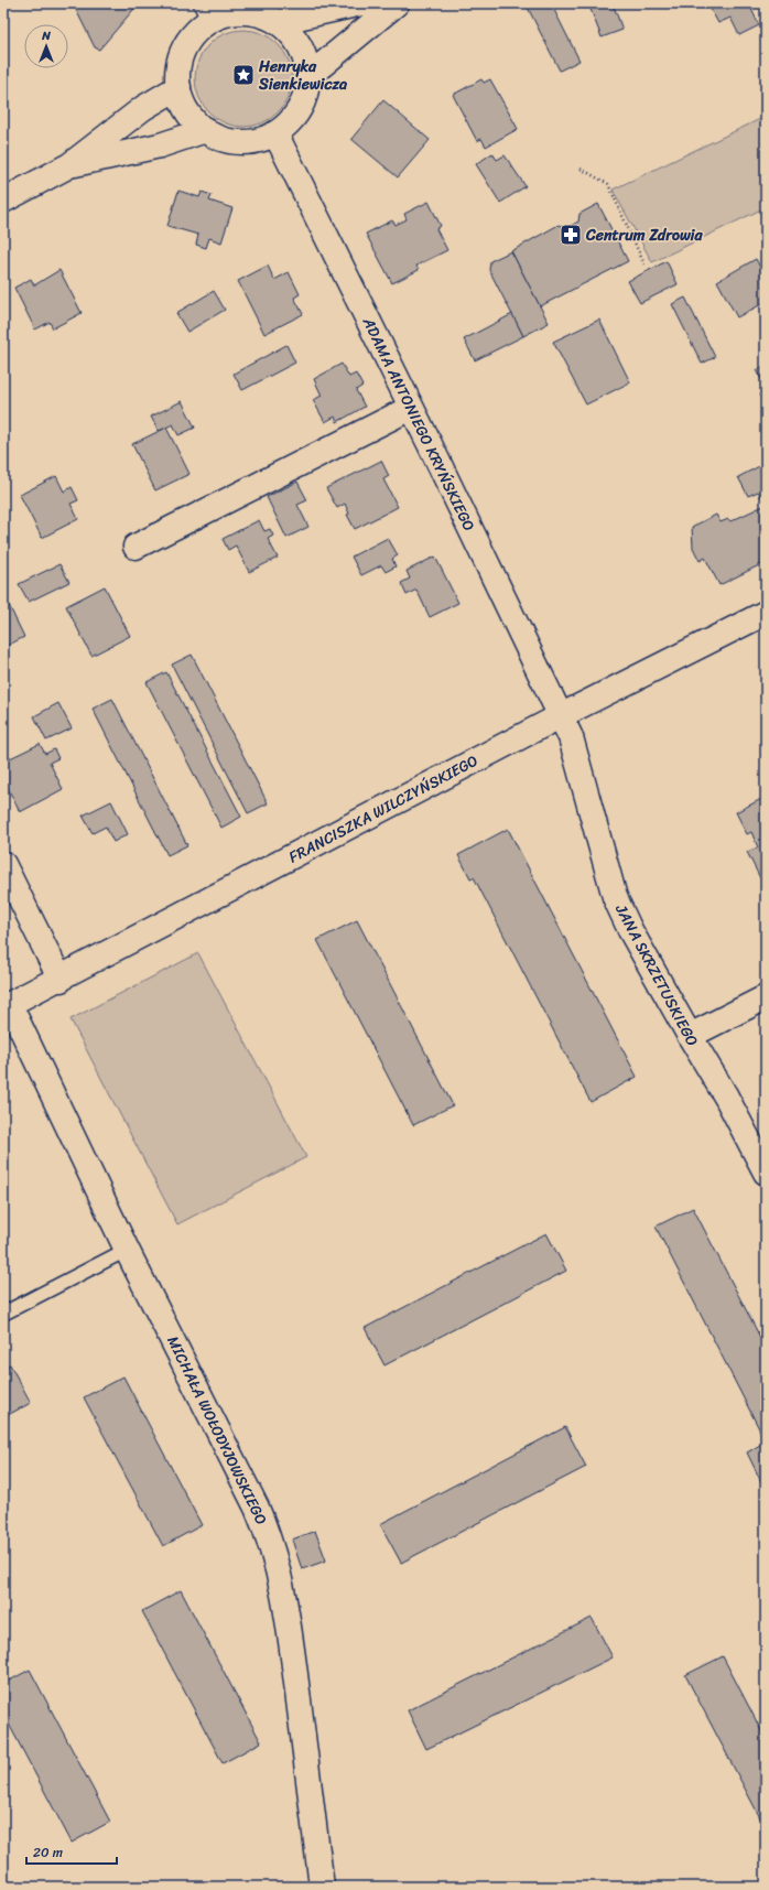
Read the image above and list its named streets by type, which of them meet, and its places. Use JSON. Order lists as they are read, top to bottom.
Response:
{
  "streets": {
    "street": [
      "ADAMA ANTONIEGO KRYŃSKIEGO",
      "FRANCISZKA WILCZYŃSKIEGO",
      "JANA SKRZETUSKIEGO",
      "MICHAŁA WOŁODYJOWSKIEGO"
    ]
  },
  "crossings": [
    ["ADAMA ANTONIEGO KRYŃSKIEGO", "FRANCISZKA WILCZYŃSKIEGO"],
    ["ADAMA ANTONIEGO KRYŃSKIEGO", "JANA SKRZETUSKIEGO"],
    ["FRANCISZKA WILCZYŃSKIEGO", "JANA SKRZETUSKIEGO"],
    ["FRANCISZKA WILCZYŃSKIEGO", "MICHAŁA WOŁODYJOWSKIEGO"]
  ],
  "places": {
    "place": ["Henryka Sienkiewicza"],
    "pharmacy": ["Centrum Zdrowia"]
  },
  "scale_bar": "20 m",
  "north": "top"
}
